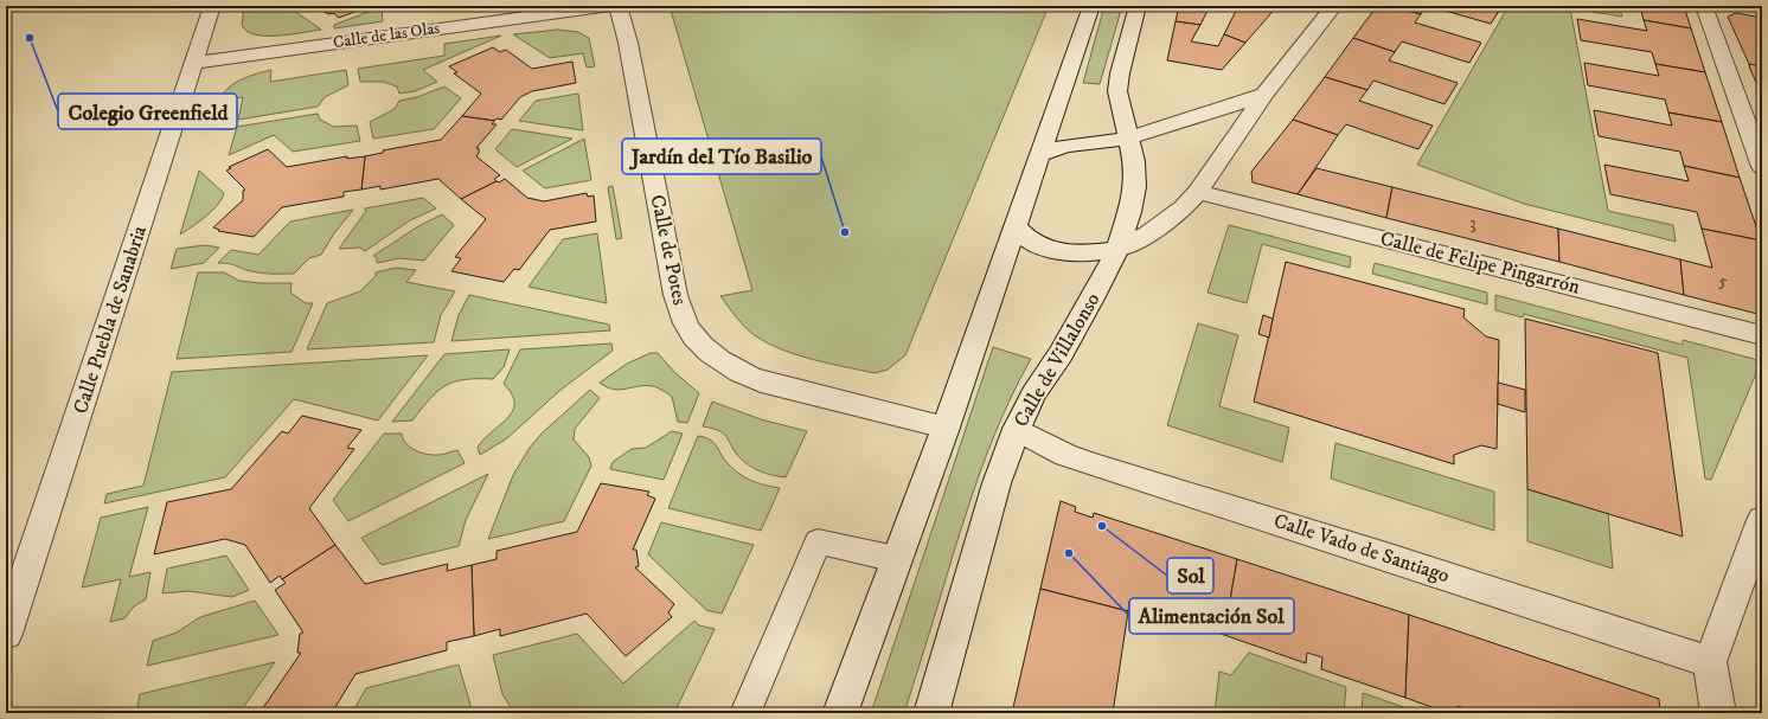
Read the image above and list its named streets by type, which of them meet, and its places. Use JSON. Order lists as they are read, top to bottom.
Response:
{
  "streets": {
    "street": [
      "Calle de las Olas",
      "Calle de Potes",
      "Calle de Felipe Pingarrón",
      "Calle Puebla de Sanabria",
      "Calle de Villalonso",
      "Calle Vado de Santiago"
    ]
  },
  "crossings": [
    ["Calle de las Olas", "Calle Puebla de Sanabria"],
    ["Calle de Villalonso", "Calle Vado de Santiago"]
  ],
  "places": [
    "Colegio Greenfield",
    "Jardín del Tío Basilio",
    "Sol",
    "Alimentación Sol"
  ],
  "house_numbers": ["3", "5"]
}
